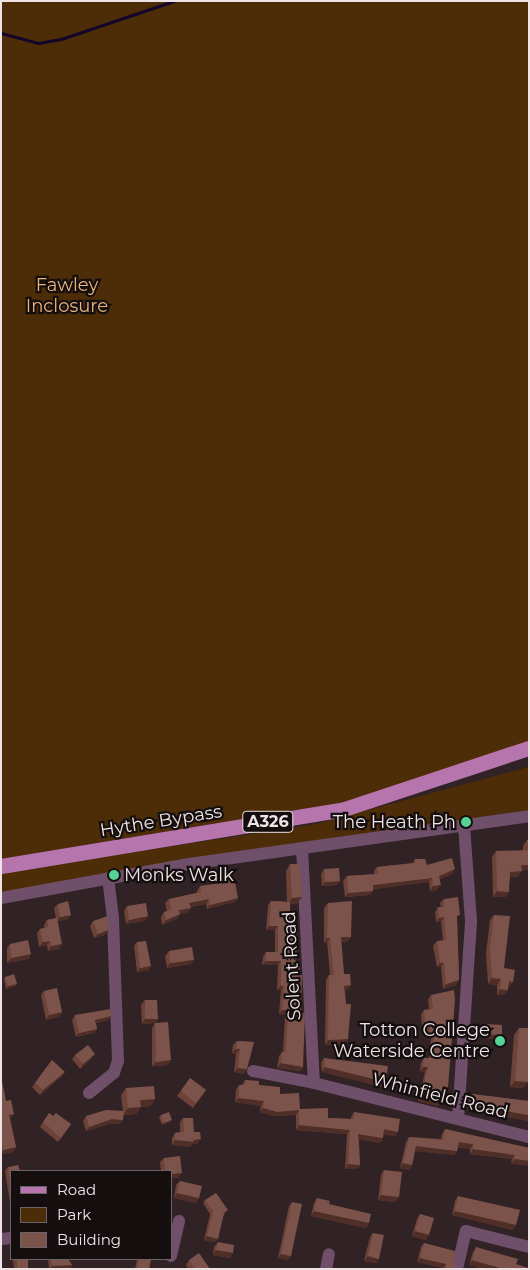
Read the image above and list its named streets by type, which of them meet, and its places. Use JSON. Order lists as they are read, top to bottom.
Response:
{
  "streets": {
    "main road": ["Hythe Bypass", "A326"],
    "street": ["Solent Road", "Whinfield Road"]
  },
  "crossings": [
    ["Solent Road", "Whinfield Road"]
  ],
  "parks": ["Fawley Inclosure"],
  "places": ["The Heath Ph", "Monks Walk", "Totton College Waterside Centre"],
  "legend": ["Road", "Park", "Building"]
}
